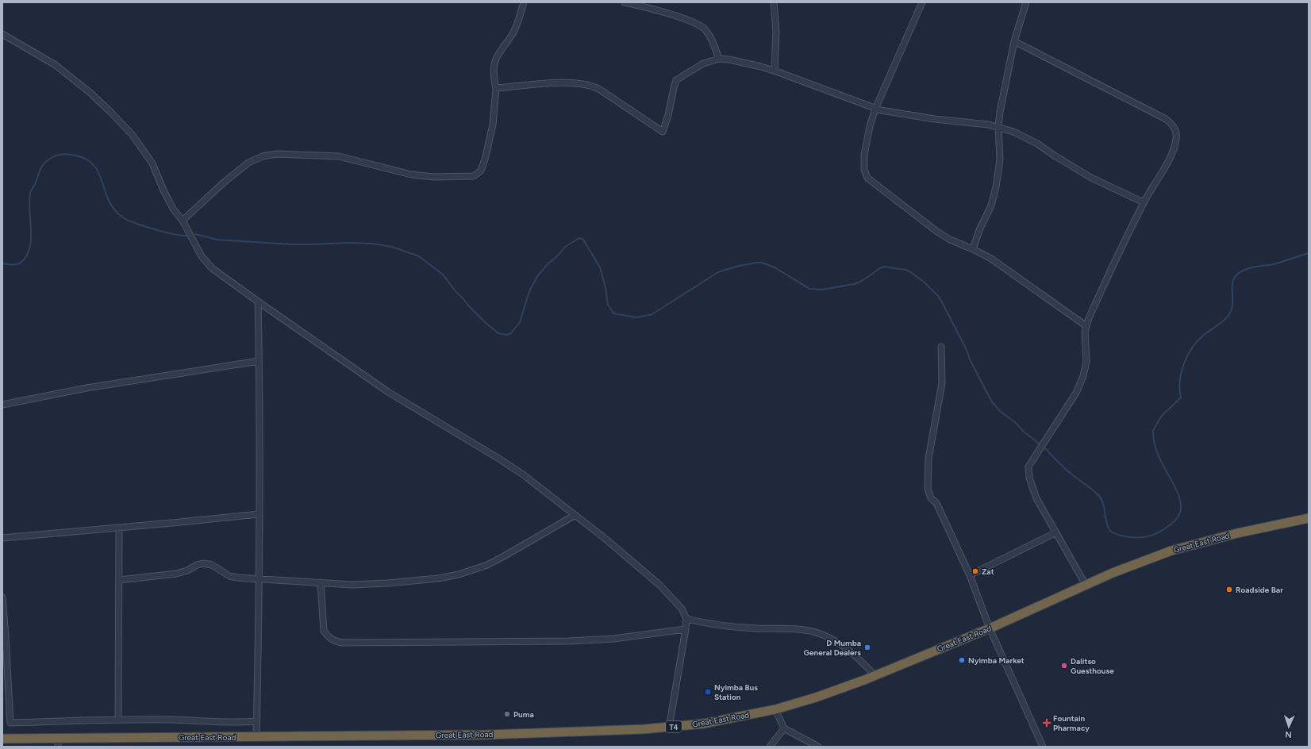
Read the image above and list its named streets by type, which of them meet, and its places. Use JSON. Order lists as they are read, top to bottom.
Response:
{
  "streets": {
    "highway": ["Great East Road", "T4"]
  },
  "places": {
    "other": [
      "Zat",
      "Roadside Bar",
      "D Mumba General Dealers",
      "Nyimba Market",
      "Dalitso Guesthouse",
      "Puma"
    ],
    "transit": ["Nyimba Bus Station"],
    "health": ["Fountain Pharmacy"]
  },
  "north": "bottom"
}
